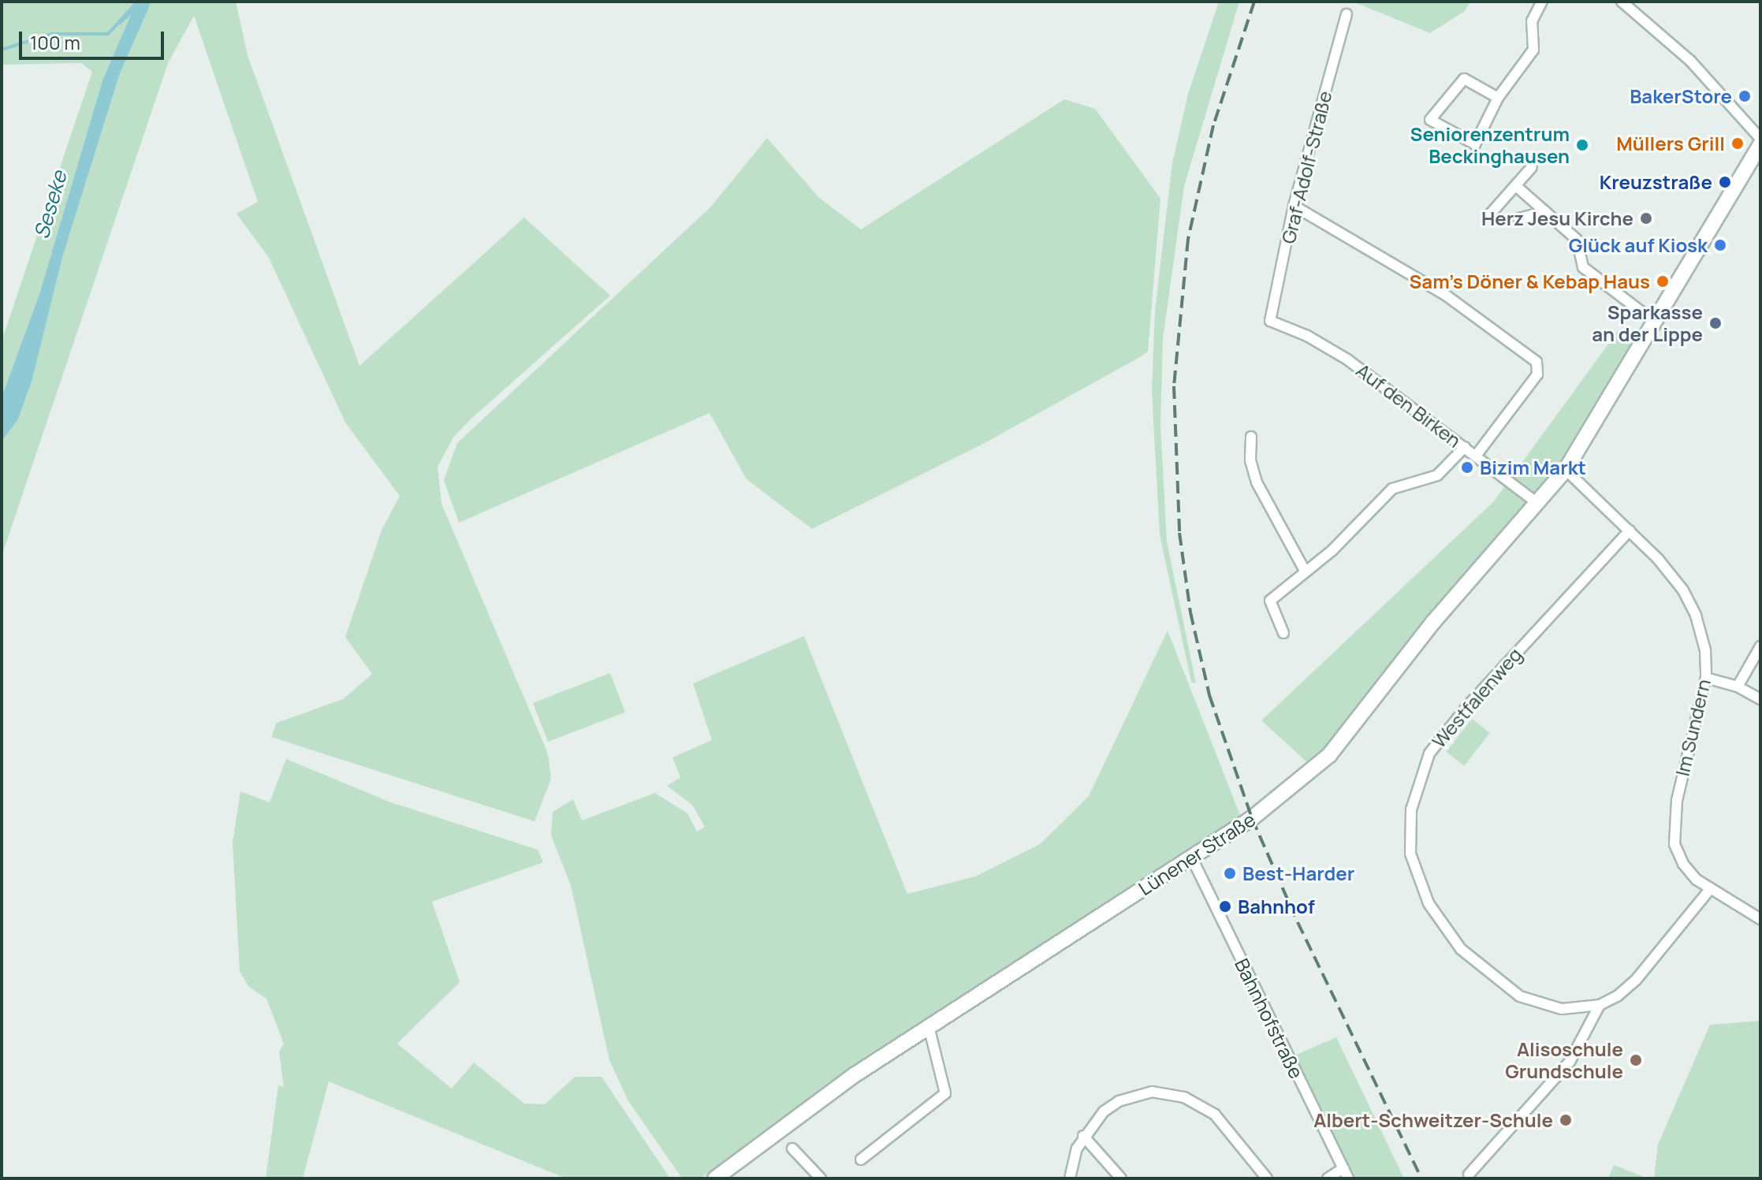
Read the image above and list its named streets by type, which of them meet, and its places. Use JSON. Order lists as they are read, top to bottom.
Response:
{
  "streets": {
    "main road": ["Lünener Straße"],
    "street": [
      "Graf-Adolf-Straße",
      "Auf den Birken",
      "Westfalenweg",
      "Im Sundern",
      "Bahnhofstraße"
    ]
  },
  "crossings": [
    ["Graf-Adolf-Straße", "Auf den Birken"],
    ["Auf den Birken", "Lünener Straße"],
    ["Westfalenweg", "Im Sundern"],
    ["Im Sundern", "Lünener Straße"],
    ["Lünener Straße", "Bahnhofstraße"]
  ],
  "water": ["Seseke"],
  "places": [
    "BakerStore",
    "Müllers Grill",
    "Seniorenzentrum Beckinghausen",
    "Kreuzstraße",
    "Herz Jesu Kirche",
    "Glück auf Kiosk",
    "Sam's Döner & Kebap Haus",
    "Sparkasse an der Lippe",
    "Bizim Markt",
    "Best-Harder",
    "Bahnhof",
    "Alisoschule Grundschule",
    "Albert-Schweitzer-Schule"
  ],
  "scale_bar": "100 m"
}
